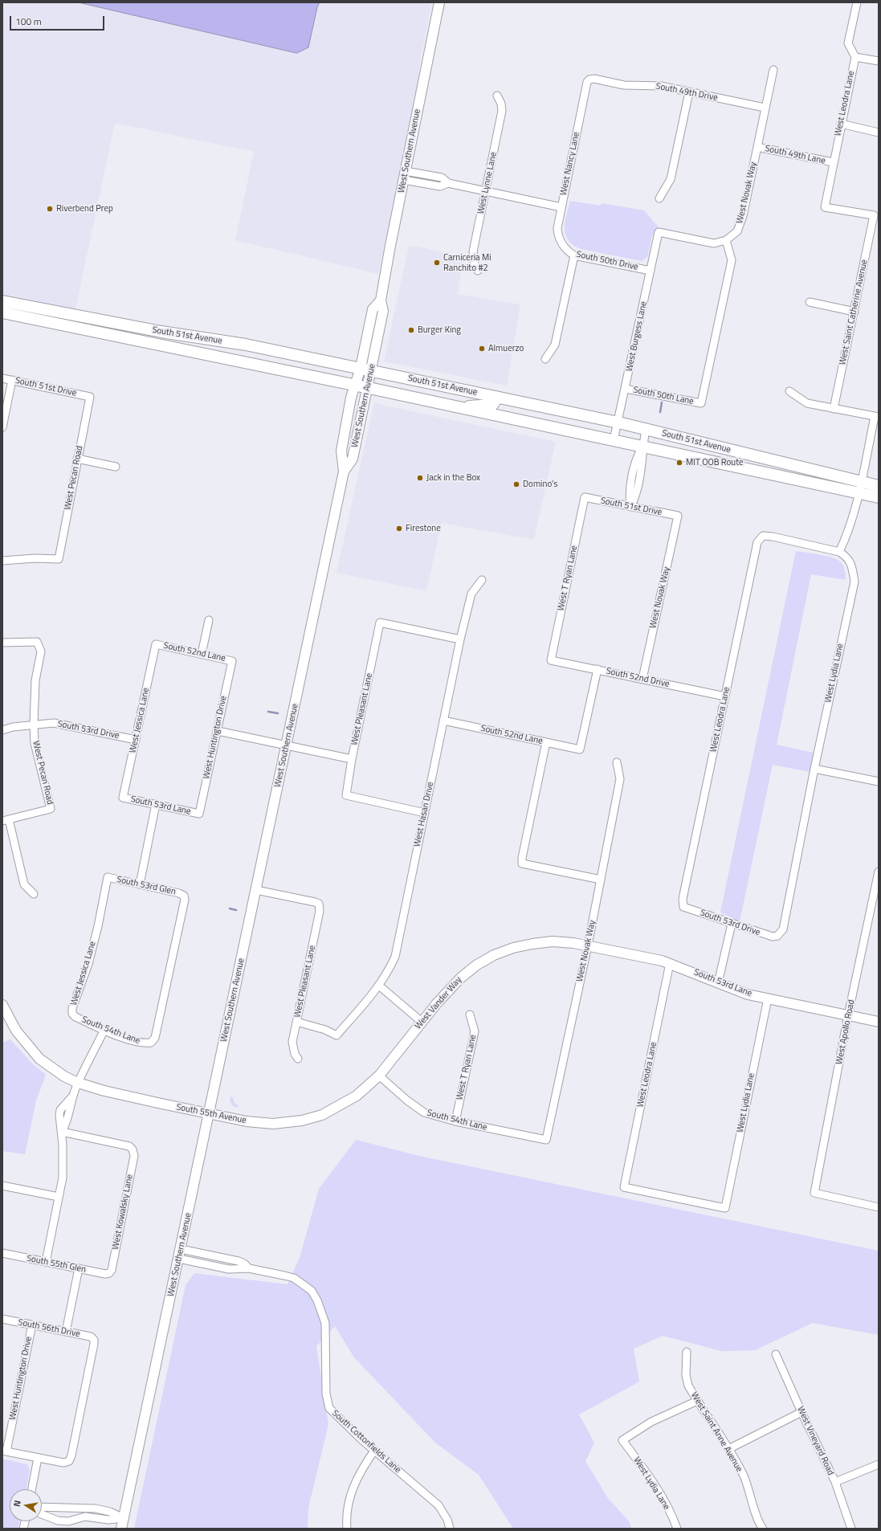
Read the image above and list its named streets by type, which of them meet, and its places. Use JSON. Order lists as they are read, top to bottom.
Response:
{
  "streets": {
    "main road": [
      "West Southern Avenue",
      "South 51st Avenue",
      "South 53rd Lane",
      "West Vander Way",
      "South 55th Avenue"
    ],
    "street": [
      "South 49th Drive",
      "West Leodra Lane",
      "South 49th Lane",
      "West Nancy Lane",
      "West Lynne Lane",
      "West Novak Way",
      "South 50th Drive",
      "West Saint Catherine Avenue",
      "West Burgess Lane",
      "South 51st Drive",
      "South 50th Lane",
      "West Pecan Road",
      "West T Ryan Lane",
      "South 52nd Lane",
      "West Lydia Lane",
      "South 52nd Drive",
      "West Pleasant Lane",
      "West Jessica Lane",
      "South 53rd Drive",
      "West Huntington Drive",
      "West Hasan Drive",
      "South 53rd Glen",
      "South 54th Lane",
      "West Apollo Road",
      "West Kowalsky Lane",
      "South 55th Glen",
      "South 56th Drive",
      "West Saint Anne Avenue",
      "West Vineyard Road",
      "South Cottonfields Lane"
    ]
  },
  "crossings": [
    ["South 49th Drive", "West Nancy Lane"],
    ["South 49th Drive", "West Novak Way"],
    ["West Leodra Lane", "South 49th Lane"],
    ["West Leodra Lane", "West Saint Catherine Avenue"],
    ["West Leodra Lane", "West Lydia Lane"],
    ["West Leodra Lane", "South 52nd Drive"],
    ["West Leodra Lane", "South 53rd Drive"],
    ["West Leodra Lane", "South 53rd Lane"],
    ["West Southern Avenue", "South 51st Avenue"],
    ["West Southern Avenue", "West Pleasant Lane"],
    ["West Southern Avenue", "South 55th Avenue"],
    ["West Southern Avenue", "South Cottonfields Lane"],
    ["South 49th Lane", "West Novak Way"],
    ["West Nancy Lane", "South 50th Drive"],
    ["West Novak Way", "West Burgess Lane"],
    ["West Novak Way", "South 51st Drive"],
    ["West Novak Way", "South 50th Lane"],
    ["West Novak Way", "South 52nd Drive"],
    ["West Novak Way", "South 53rd Lane"],
    ["West Novak Way", "West Vander Way"],
    ["West Novak Way", "South 54th Lane"],
    ["South 50th Drive", "West Burgess Lane"],
    ["South 51st Avenue", "West Burgess Lane"],
    ["West Burgess Lane", "South 50th Lane"],
    ["South 51st Drive", "West Pecan Road"],
    ["South 51st Drive", "West T Ryan Lane"],
    ["West Pecan Road", "South 53rd Drive"],
    ["West T Ryan Lane", "South 52nd Drive"],
    ["West T Ryan Lane", "South 54th Lane"],
    ["South 52nd Lane", "South 52nd Drive"],
    ["South 52nd Lane", "West Jessica Lane"],
    ["South 52nd Lane", "West Huntington Drive"],
    ["South 52nd Lane", "West Hasan Drive"],
    ["West Lydia Lane", "South 53rd Drive"],
    ["West Lydia Lane", "South 53rd Lane"],
    ["West Lydia Lane", "West Saint Anne Avenue"],
    ["West Pleasant Lane", "West Hasan Drive"],
    ["West Jessica Lane", "South 53rd Drive"],
    ["West Jessica Lane", "South 53rd Lane"],
    ["West Jessica Lane", "South 53rd Glen"],
    ["West Jessica Lane", "South 54th Lane"],
    ["West Huntington Drive", "South 53rd Lane"],
    ["West Huntington Drive", "South 56th Drive"],
    ["South 53rd Lane", "West Vander Way"],
    ["South 53rd Lane", "West Apollo Road"],
    ["South 53rd Glen", "South 54th Lane"],
    ["West Vander Way", "South 54th Lane"],
    ["West Vander Way", "South 55th Avenue"],
    ["South 54th Lane", "South 55th Avenue"],
    ["West Kowalsky Lane", "South 55th Glen"]
  ],
  "places": [
    "Riverbend Prep",
    "Carniceria Mi Ranchito #2",
    "Burger King",
    "Almuerzo",
    "MIT OOB Route",
    "Jack in the Box",
    "Domino's",
    "Firestone"
  ],
  "scale_bar": "100 m",
  "north": "left"
}
